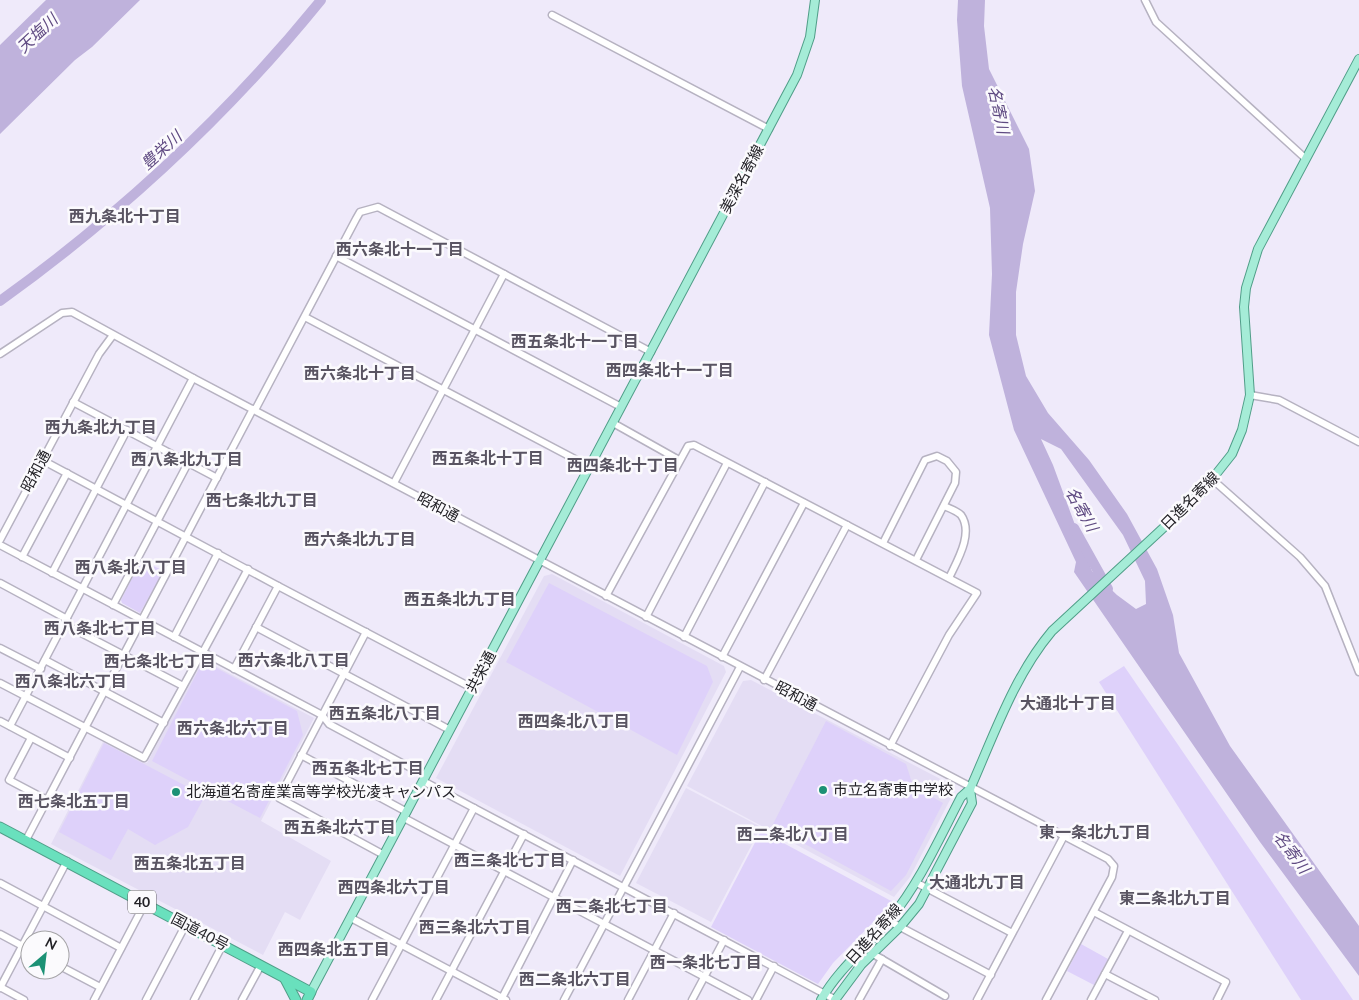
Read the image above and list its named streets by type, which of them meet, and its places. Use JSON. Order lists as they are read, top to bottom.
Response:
{
  "streets": {
    "highway": ["40", "国道40号"],
    "main road": ["美深名寄線", "日進名寄線", "共栄通"],
    "street": ["昭和通"]
  },
  "crossings": [
    ["美深名寄線", "共栄通"],
    ["昭和通", "日進名寄線"],
    ["昭和通", "共栄通"],
    ["共栄通", "国道40号"]
  ],
  "districts": [
    "西九条北十丁目",
    "西六条北十一丁目",
    "西五条北十一丁目",
    "西四条北十一丁目",
    "西六条北十丁目",
    "西九条北九丁目",
    "西五条北十丁目",
    "西八条北九丁目",
    "西四条北十丁目",
    "西七条北九丁目",
    "西六条北九丁目",
    "西八条北八丁目",
    "西五条北九丁目",
    "西八条北七丁目",
    "西六条北八丁目",
    "西七条北七丁目",
    "西八条北六丁目",
    "大通北十丁目",
    "西五条北八丁目",
    "西四条北八丁目",
    "西六条北六丁目",
    "西五条北七丁目",
    "西七条北五丁目",
    "西五条北六丁目",
    "東一条北九丁目",
    "西二条北八丁目",
    "西三条北七丁目",
    "西五条北五丁目",
    "大通北九丁目",
    "西四条北六丁目",
    "東二条北九丁目",
    "西二条北七丁目",
    "西三条北六丁目",
    "西四条北五丁目",
    "西一条北七丁目",
    "西二条北六丁目"
  ],
  "water": ["天塩川", "名寄川", "豊栄川"],
  "places": ["市立名寄東中学校", "北海道名寄産業高等学校光凌キャンパス"],
  "north": "top right"
}
